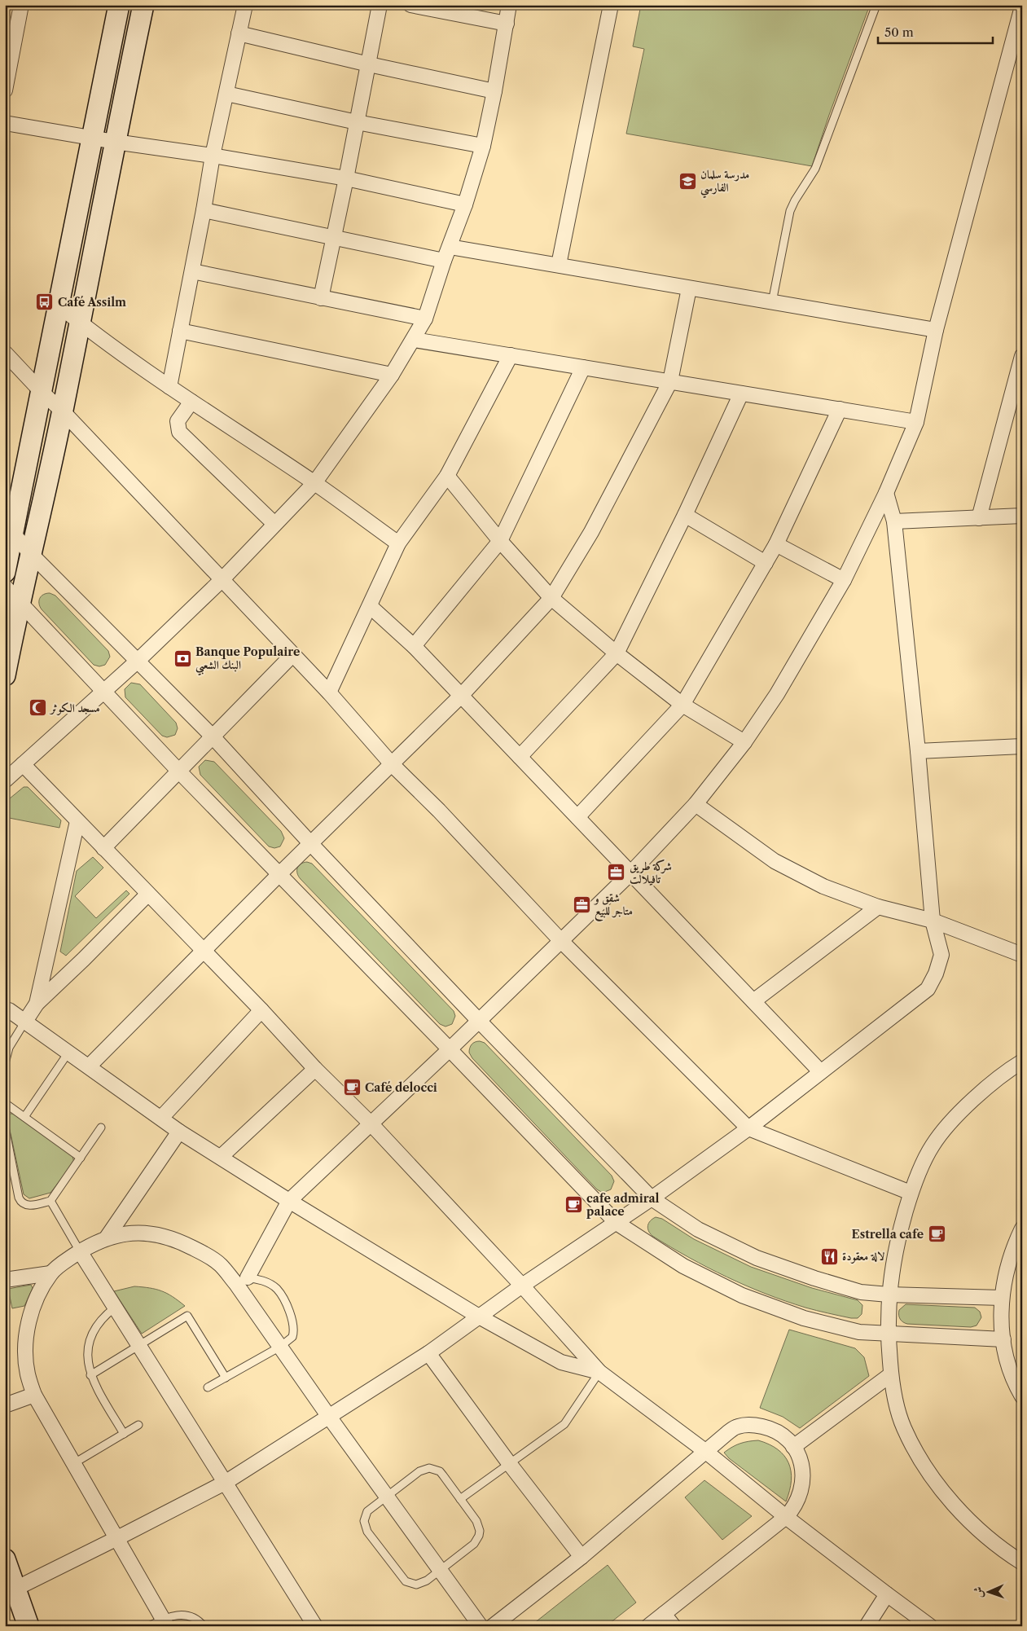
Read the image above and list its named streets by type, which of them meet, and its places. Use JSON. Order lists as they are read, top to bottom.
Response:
{
  "places": {
    "school or university": ["مدرسة سلمان الفارسي"],
    "bus stop": ["Café Assilm"],
    "bank": ["Banque Populaire البنك الشعبي"],
    "mosque": ["مسجد الكوثر"],
    "office": ["شركة طريق تافيلالت", "شقق و متاجر للبيع"],
    "cafe": ["Café delocci", "cafe admiral palace", "Estrella cafe"],
    "restaurant": ["لالة معقودة"]
  },
  "scale_bar": "50 m",
  "north": "left"
}
